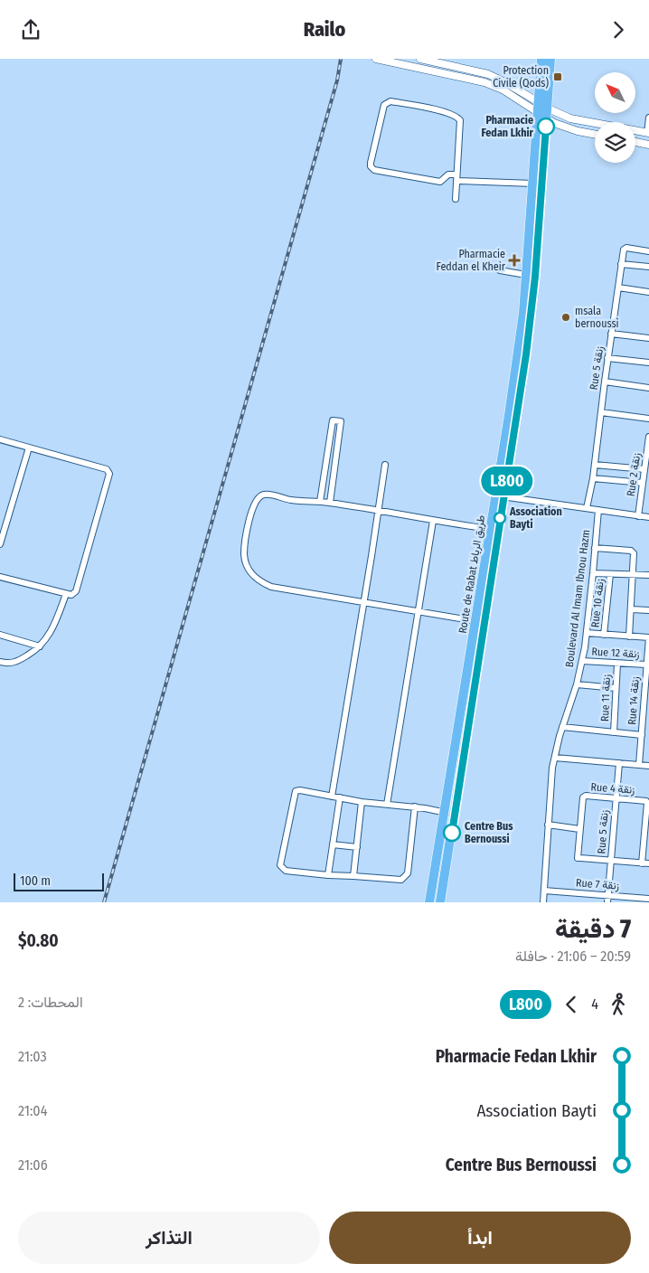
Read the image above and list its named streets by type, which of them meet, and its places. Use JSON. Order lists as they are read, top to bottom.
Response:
{
  "streets": {
    "main road": ["Route de Rabat طريق الرباط"],
    "street": [
      "Rue 5 زنقة",
      "Rue 2 زنقة",
      "Boulevard Al Imam Ibnou Hazm",
      "Rue 10 زنقة",
      "Rue 12 زنقة",
      "Rue 11 زنقة",
      "Rue 14 زنقة",
      "Rue 4 زنقة",
      "Rue 7 زنقة"
    ]
  },
  "crossings": [
    ["Rue 5 زنقة", "Rue 4 زنقة"],
    ["Rue 5 زنقة", "Rue 7 زنقة"],
    ["Boulevard Al Imam Ibnou Hazm", "Rue 12 زنقة"],
    ["Boulevard Al Imam Ibnou Hazm", "Rue 7 زنقة"],
    ["Rue 12 زنقة", "Rue 11 زنقة"],
    ["Rue 12 زنقة", "Rue 14 زنقة"]
  ],
  "places": {
    "transit": ["Protection Civile (Qods)"],
    "other": [
      "Pharmacie Fedan Lkhir",
      "msala bernoussi",
      "Association Bayti",
      "Centre Bus Bernoussi"
    ],
    "health": ["Pharmacie Feddan el Kheir"]
  },
  "lines": ["bus line L800"],
  "scale_bar": "100 m",
  "north": "top left",
  "page": {
    "header": "Railo",
    "on_map": "L800",
    "scale": "100 m",
    "heading": ["7 دقيقة", "20:59 – 21:06 · حافلة", "$0.80"],
    "legs": ["4", "L800", "المحطات: 2"],
    "list": [
      {
        "name": "Pharmacie Fedan Lkhir",
        "value": "21:03"
      },
      {
        "name": "Association Bayti",
        "value": "21:04"
      },
      {
        "name": "Centre Bus Bernoussi",
        "value": "21:06"
      }
    ],
    "buttons": ["ابدأ", "التذاكر"]
  }
}
